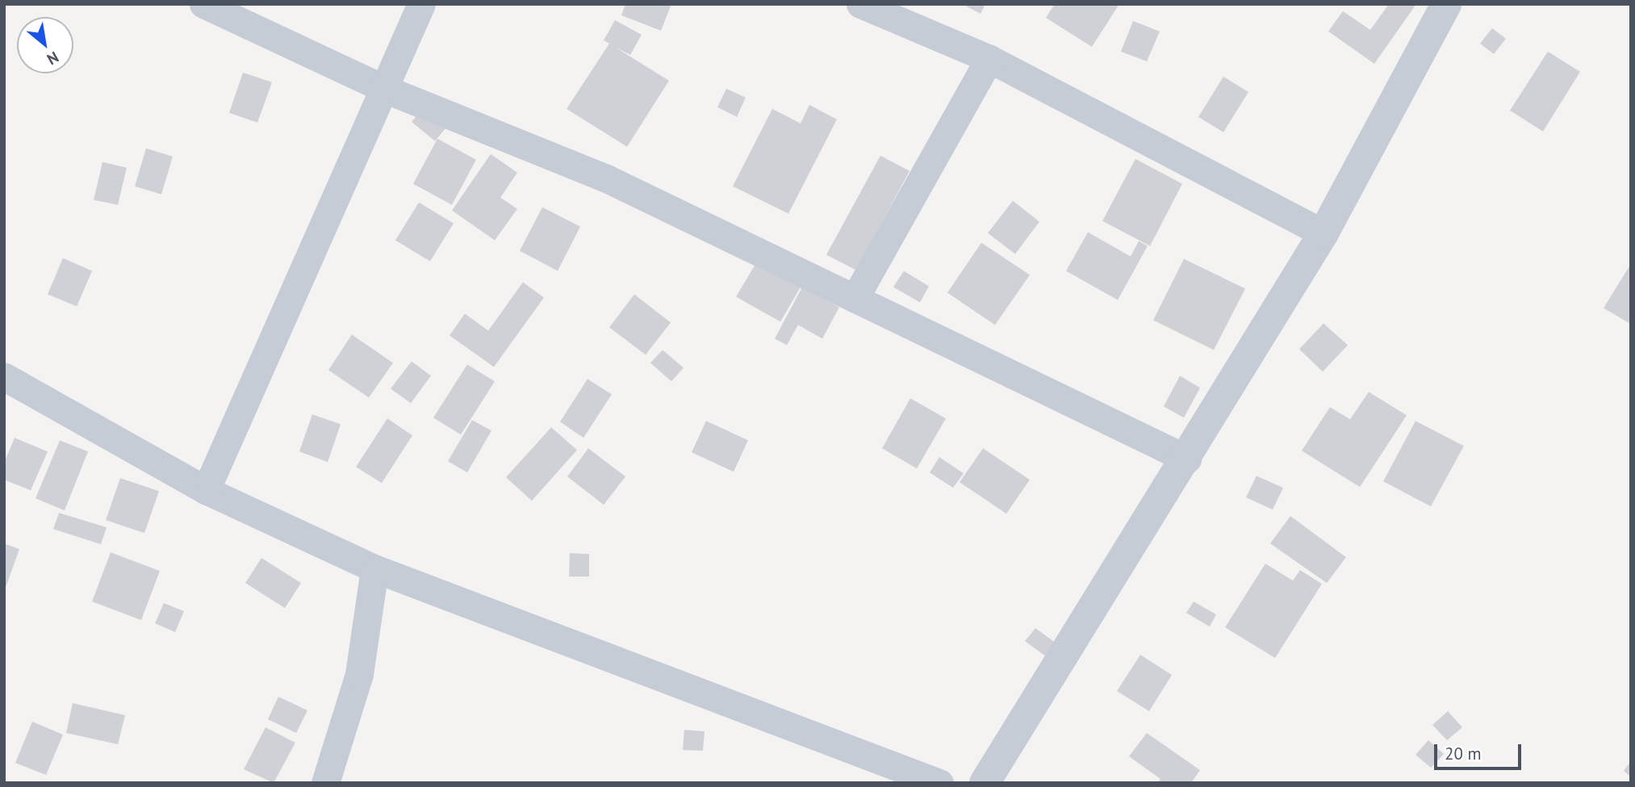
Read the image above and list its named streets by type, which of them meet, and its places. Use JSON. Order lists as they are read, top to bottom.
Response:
{
  "scale_bar": "20 m",
  "north": "bottom right"
}
